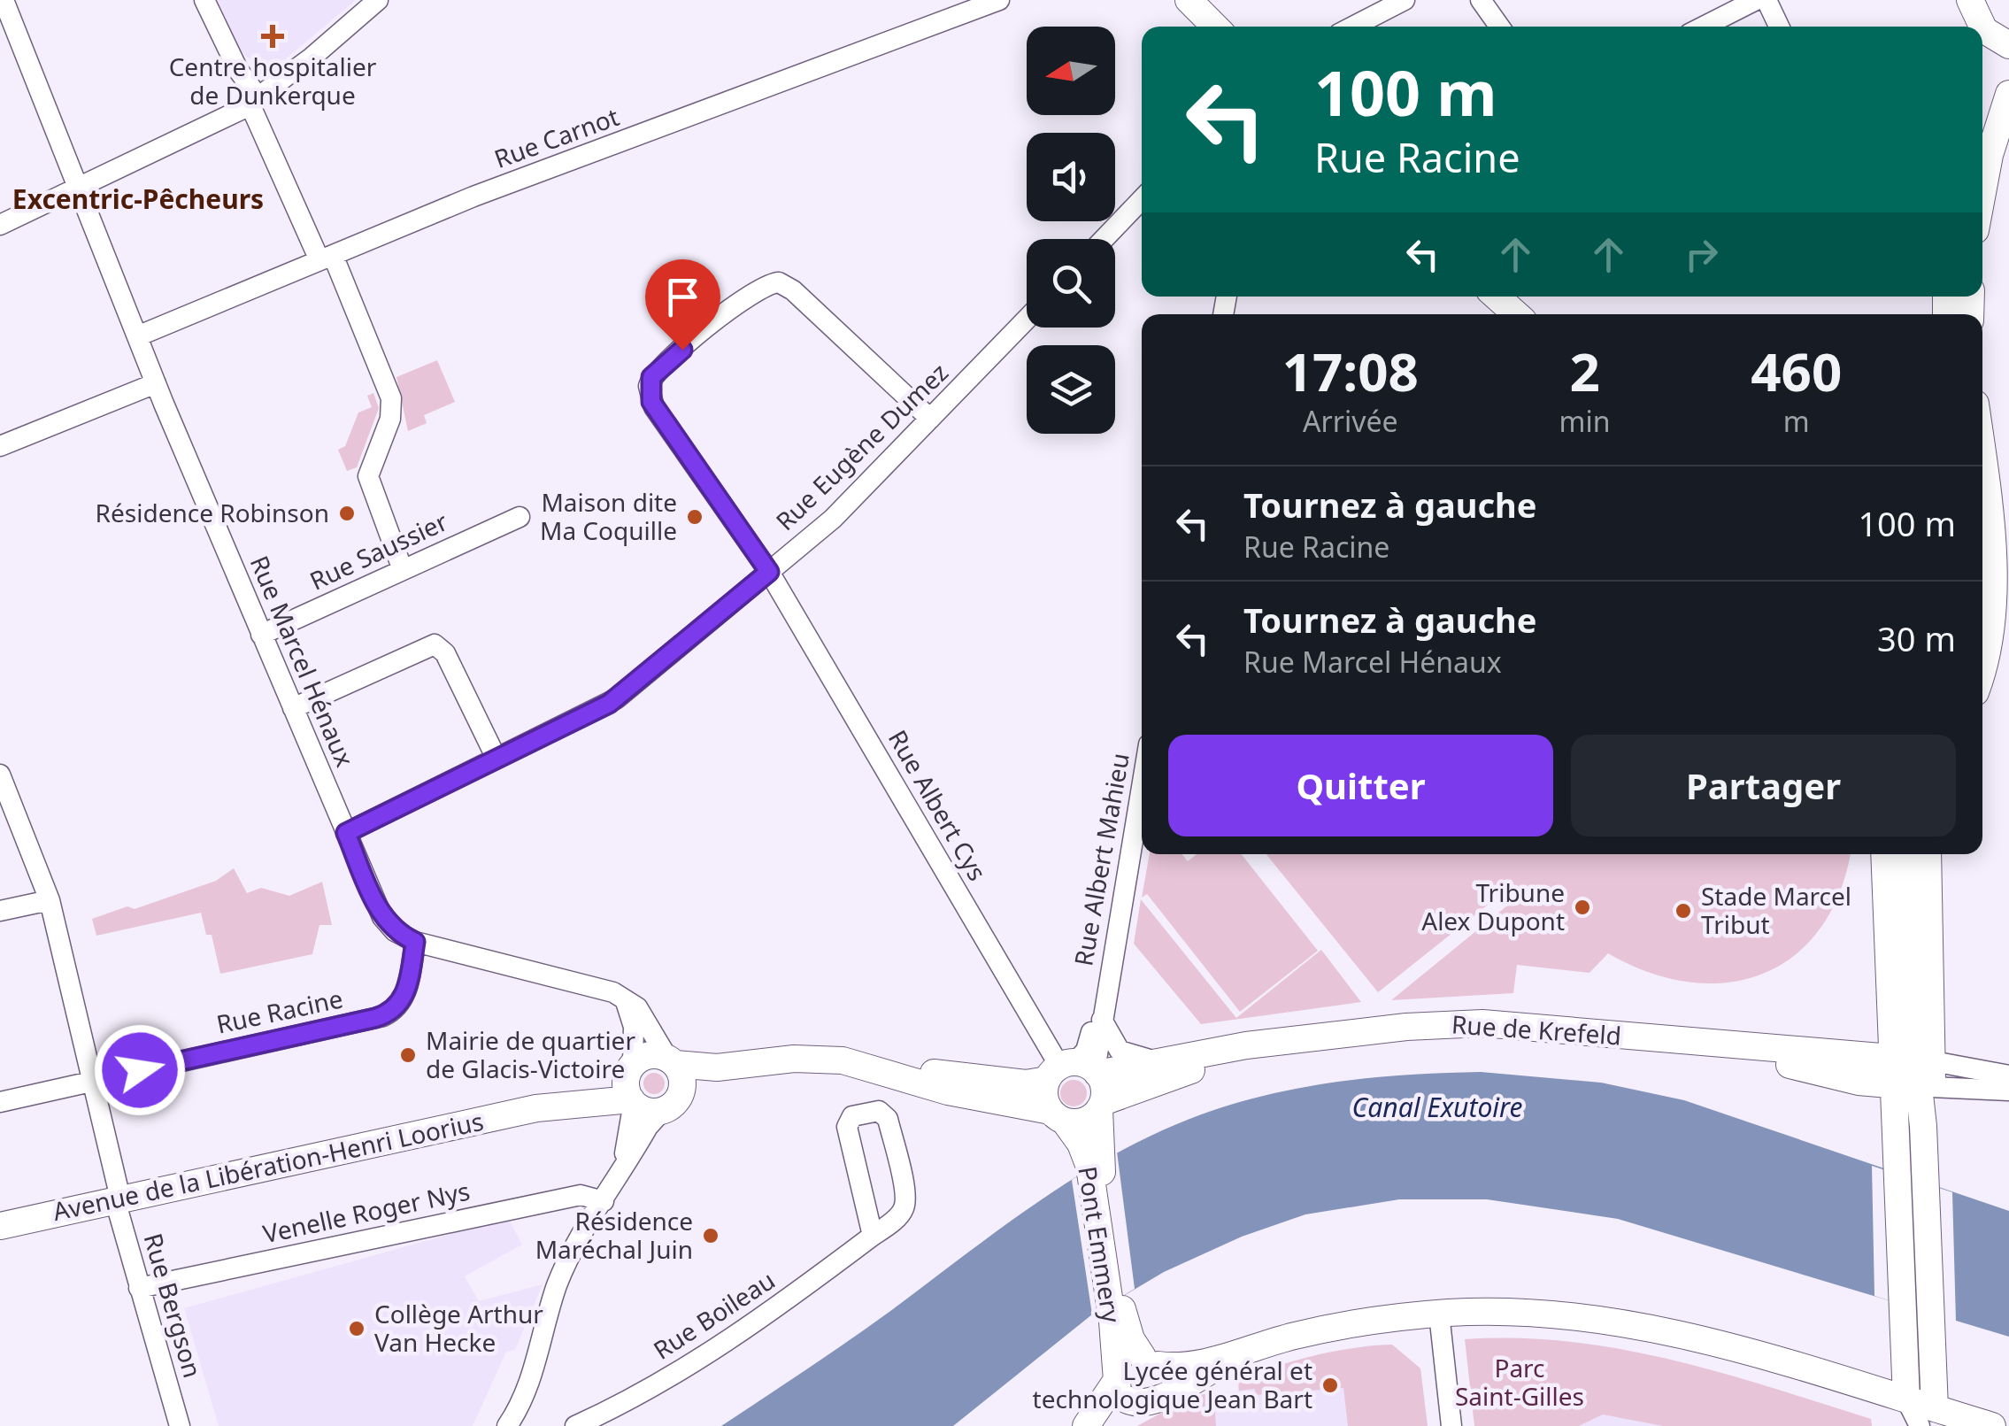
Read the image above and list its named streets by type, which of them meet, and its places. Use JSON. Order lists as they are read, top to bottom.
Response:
{
  "streets": {
    "street": [
      "Rue Carnot",
      "Rue Eugène Dumez",
      "Rue Saussier",
      "Rue Marcel Hénaux",
      "Rue Albert Cys",
      "Rue Albert Mahieu",
      "Rue Racine",
      "Rue de Krefeld",
      "Avenue de la Libération-Henri Loorius",
      "Venelle Roger Nys",
      "Pont Emmery",
      "Rue Bergson",
      "Rue Boileau"
    ]
  },
  "crossings": [
    ["Rue Carnot", "Rue Marcel Hénaux"],
    ["Rue Eugène Dumez", "Rue Marcel Hénaux"],
    ["Rue Eugène Dumez", "Rue Albert Cys"],
    ["Rue Saussier", "Rue Marcel Hénaux"],
    ["Rue Marcel Hénaux", "Rue Racine"],
    ["Rue Albert Cys", "Rue Albert Mahieu"],
    ["Rue Albert Cys", "Rue de Krefeld"],
    ["Rue Albert Cys", "Pont Emmery"],
    ["Rue Albert Mahieu", "Rue de Krefeld"],
    ["Rue Albert Mahieu", "Pont Emmery"],
    ["Rue Racine", "Rue Bergson"],
    ["Rue de Krefeld", "Pont Emmery"],
    ["Avenue de la Libération-Henri Loorius", "Rue Bergson"],
    ["Venelle Roger Nys", "Rue Bergson"]
  ],
  "districts": ["Excentric-Pêcheurs"],
  "water": ["Canal Exutoire"],
  "parks": ["Parc Saint-Gilles"],
  "places": {
    "health": ["Centre hospitalier de Dunkerque"],
    "other": [
      "Résidence Robinson",
      "Maison dite Ma Coquille",
      "Tribune Alex Dupont",
      "Stade Marcel Tribut",
      "Mairie de quartier de Glacis-Victoire",
      "Résidence Maréchal Juin",
      "Collège Arthur Van Hecke",
      "Lycée général et technologique Jean Bart"
    ]
  },
  "north": "left",
  "page": {
    "turn": ["100 m", "Rue Racine"],
    "eta": [
      "17:08",
      "Arrivée",
      "2",
      "min",
      "460",
      "m"
    ],
    "list": [
      {
        "name": "Tournez à gauche",
        "note": "Rue Racine",
        "value": "100 m"
      },
      {
        "name": "Tournez à gauche",
        "note": "Rue Marcel Hénaux",
        "value": "30 m"
      }
    ],
    "buttons": ["Quitter", "Partager"]
  }
}
